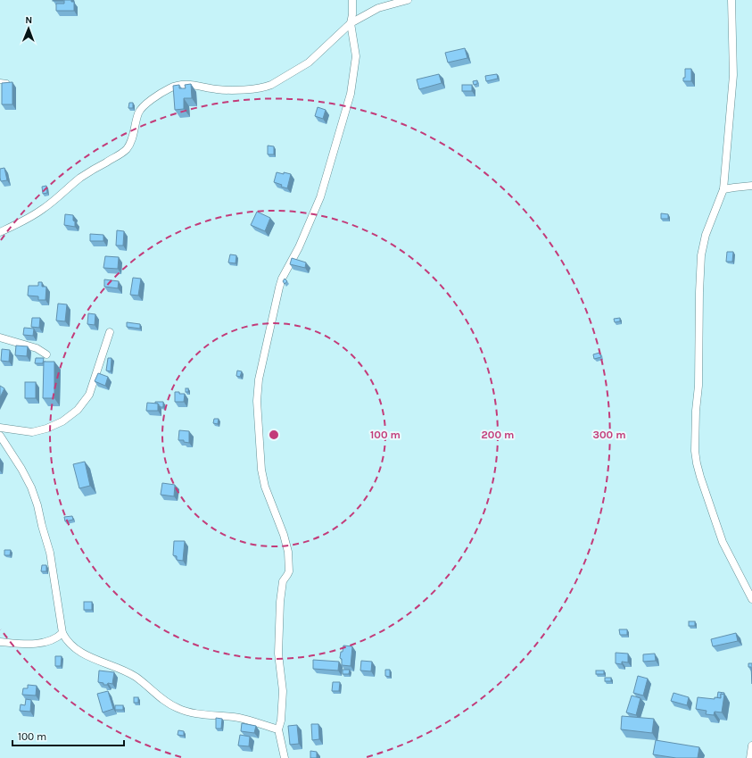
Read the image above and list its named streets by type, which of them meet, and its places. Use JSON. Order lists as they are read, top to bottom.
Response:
{
  "scale_bar": "100 m",
  "north": "top",
  "rings": ["100 m", "200 m", "300 m"]
}
